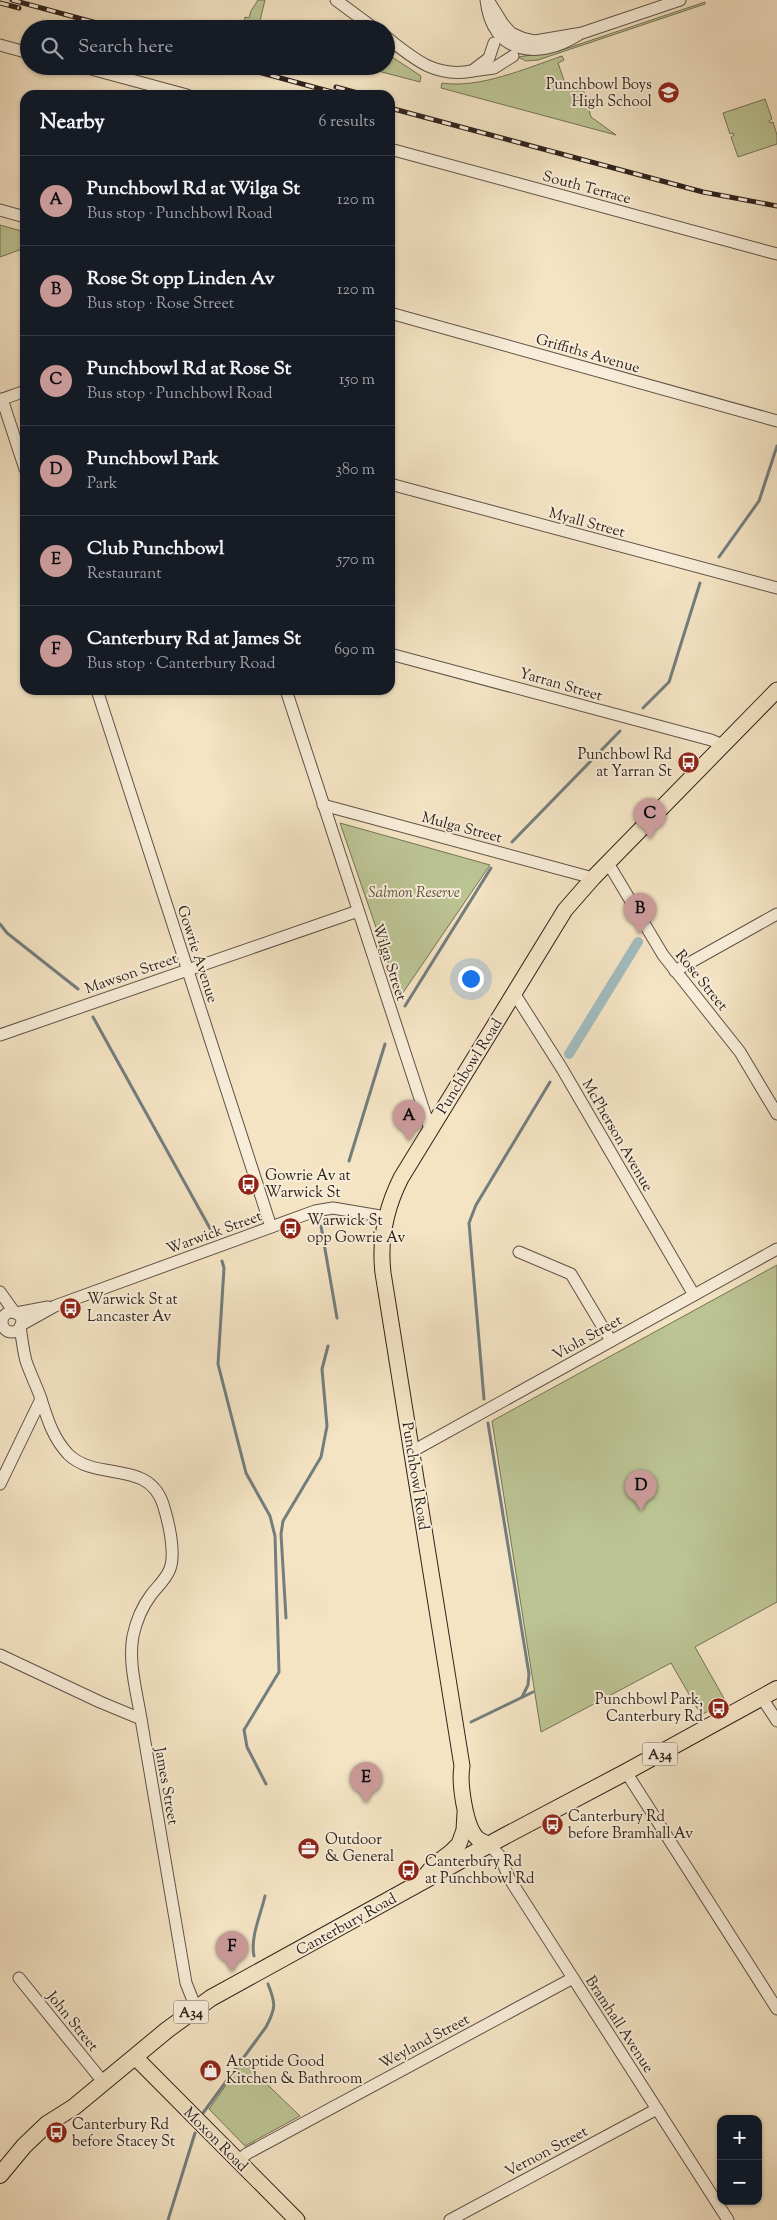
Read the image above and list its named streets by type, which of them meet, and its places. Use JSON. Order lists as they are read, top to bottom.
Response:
{
  "streets": {
    "highway": ["A34", "Canterbury Road"],
    "main road": ["Punchbowl Road", "Moxon Road"],
    "street": [
      "South Terrace",
      "Griffiths Avenue",
      "Myall Street",
      "Yarran Street",
      "Mulga Street",
      "Gowrie Avenue",
      "Wilga Street",
      "Mawson Street",
      "Rose Street",
      "McPherson Avenue",
      "Warwick Street",
      "Viola Street",
      "James Street",
      "John Street",
      "Bramhall Avenue",
      "Weyland Street",
      "Vernon Street"
    ]
  },
  "crossings": [
    ["Yarran Street", "Punchbowl Road"],
    ["Mulga Street", "Wilga Street"],
    ["Mulga Street", "Punchbowl Road"],
    ["Gowrie Avenue", "Mawson Street"],
    ["Gowrie Avenue", "Warwick Street"],
    ["Wilga Street", "Mawson Street"],
    ["Wilga Street", "Punchbowl Road"],
    ["Rose Street", "Punchbowl Road"],
    ["Punchbowl Road", "McPherson Avenue"],
    ["Punchbowl Road", "Warwick Street"],
    ["Punchbowl Road", "Viola Street"],
    ["Punchbowl Road", "Canterbury Road"],
    ["Punchbowl Road", "Bramhall Avenue"],
    ["McPherson Avenue", "Viola Street"],
    ["James Street", "Canterbury Road"],
    ["Canterbury Road", "John Street"],
    ["Canterbury Road", "Bramhall Avenue"],
    ["Canterbury Road", "Moxon Road"],
    ["Bramhall Avenue", "Weyland Street"],
    ["Bramhall Avenue", "Vernon Street"],
    ["Weyland Street", "Moxon Road"]
  ],
  "parks": ["Salmon Reserve"],
  "places": {
    "school or university": ["Punchbowl Boys High School"],
    "bus stop": [
      "Punchbowl Rd at Yarran St",
      "Gowrie Av at Warwick St",
      "Warwick St opp Gowrie Av",
      "Warwick St at Lancaster Av",
      "Punchbowl Park, Canterbury Rd",
      "Canterbury Rd before Bramhall Av",
      "Canterbury Rd at Punchbowl Rd",
      "Canterbury Rd before Stacey St"
    ],
    "office": ["Outdoor & General"],
    "shop": ["Atoptide Good Kitchen & Bathroom"]
  },
  "page": {
    "search": "Search here",
    "heading": ["Nearby", "6 results"],
    "list": [
      {
        "mark": "A",
        "name": "Punchbowl Rd at Wilga St",
        "note": "Bus stop · Punchbowl Road",
        "value": "120 m"
      },
      {
        "mark": "B",
        "name": "Rose St opp Linden Av",
        "note": "Bus stop · Rose Street",
        "value": "120 m"
      },
      {
        "mark": "C",
        "name": "Punchbowl Rd at Rose St",
        "note": "Bus stop · Punchbowl Road",
        "value": "150 m"
      },
      {
        "mark": "D",
        "name": "Punchbowl Park",
        "note": "Park",
        "value": "380 m"
      },
      {
        "mark": "E",
        "name": "Club Punchbowl",
        "note": "Restaurant",
        "value": "570 m"
      },
      {
        "mark": "F",
        "name": "Canterbury Rd at James St",
        "note": "Bus stop · Canterbury Road",
        "value": "690 m"
      }
    ],
    "pins": [
      "C",
      "B",
      "A",
      "D",
      "E",
      "F"
    ],
    "map_buttons": ["+", "−"]
  }
}
